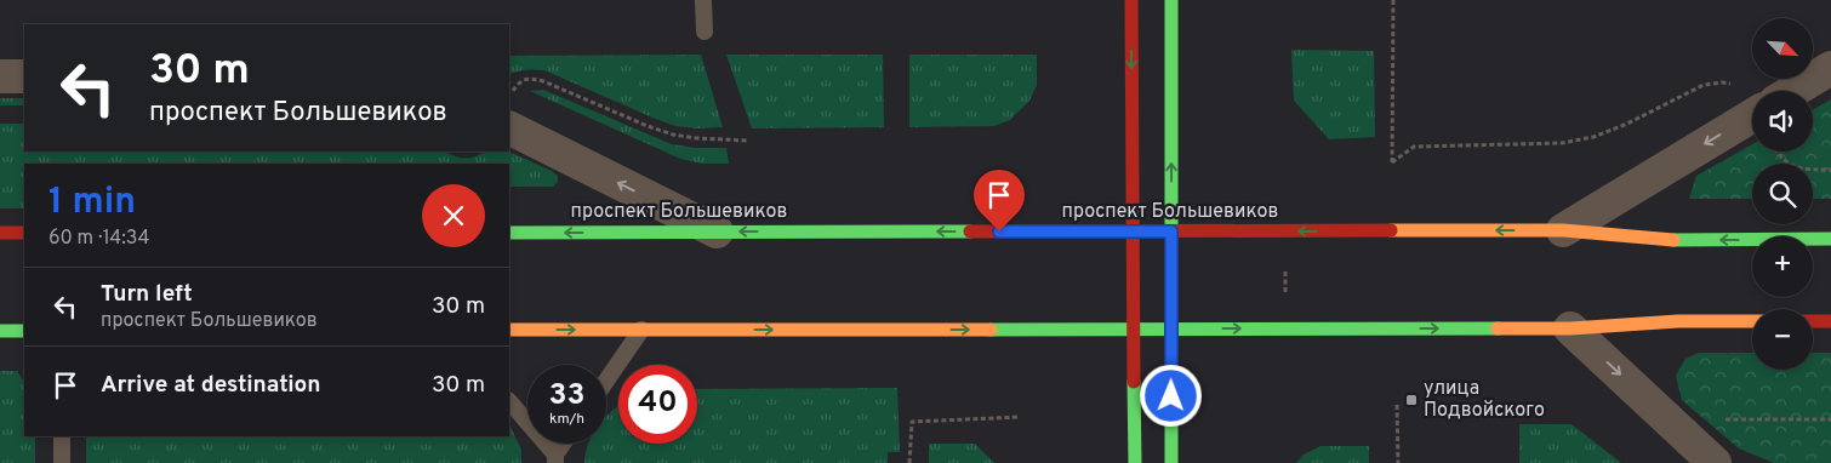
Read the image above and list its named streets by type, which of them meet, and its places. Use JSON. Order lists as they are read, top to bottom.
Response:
{
  "streets": {
    "main road": ["проспект Большевиков"]
  },
  "places": {
    "transit": ["улица Подвойского"]
  },
  "north": "bottom right",
  "page": {
    "map_buttons": ["+", "−"],
    "turn": ["30 m", "проспект Большевиков"],
    "heading": ["1 min", "60 m · 14:34"],
    "list": [
      {
        "name": "Turn left",
        "note": "проспект Большевиков",
        "value": "30 m"
      },
      {
        "name": "Arrive at destination",
        "value": "30 m"
      }
    ],
    "speed": "33 km/h",
    "limit": "40"
  }
}
